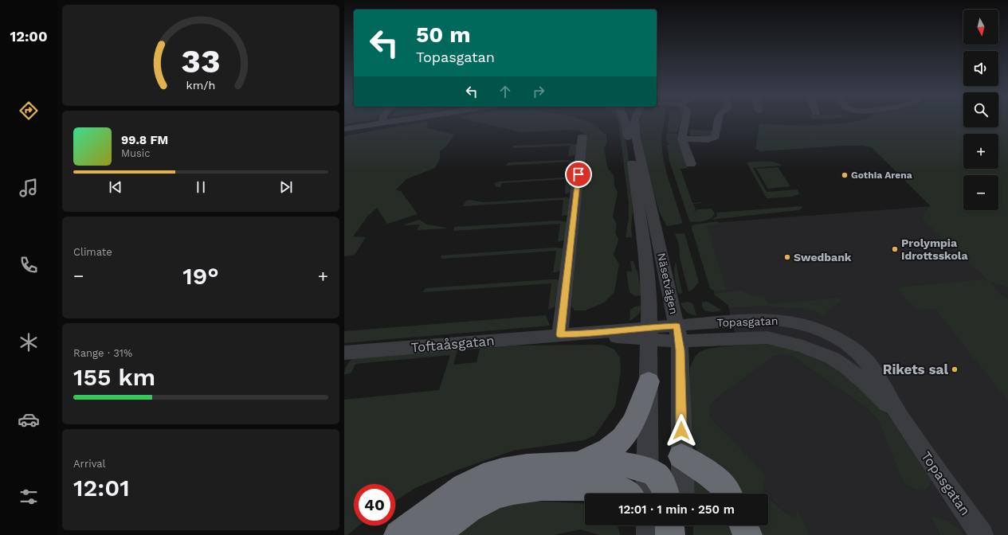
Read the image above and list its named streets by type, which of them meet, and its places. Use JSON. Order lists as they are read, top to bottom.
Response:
{
  "streets": {
    "street": ["Näsetvägen", "Topasgatan", "Toftaåsgatan"]
  },
  "crossings": [
    ["Näsetvägen", "Topasgatan"],
    ["Näsetvägen", "Toftaåsgatan"],
    ["Topasgatan", "Toftaåsgatan"]
  ],
  "places": [
    "Gothia Arena",
    "Prolympia Idrottsskola",
    "Swedbank",
    "Rikets sal"
  ],
  "north": "bottom",
  "page": {
    "tabs": "12:00",
    "map_buttons": ["+", "−"],
    "turn": ["50 m", "Topasgatan"],
    "song": ["99.8 FM", "Music"],
    "tile": [
      "Climate",
      ["Range · 31%", "155 km"],
      ["Arrival", "12:01"]
    ],
    "heat": ["−", "19°", "+"],
    "limit": "40",
    "trip": "12:01 · 1 min · 250 m",
    "gauge": ["33", "km/h"]
  }
}
